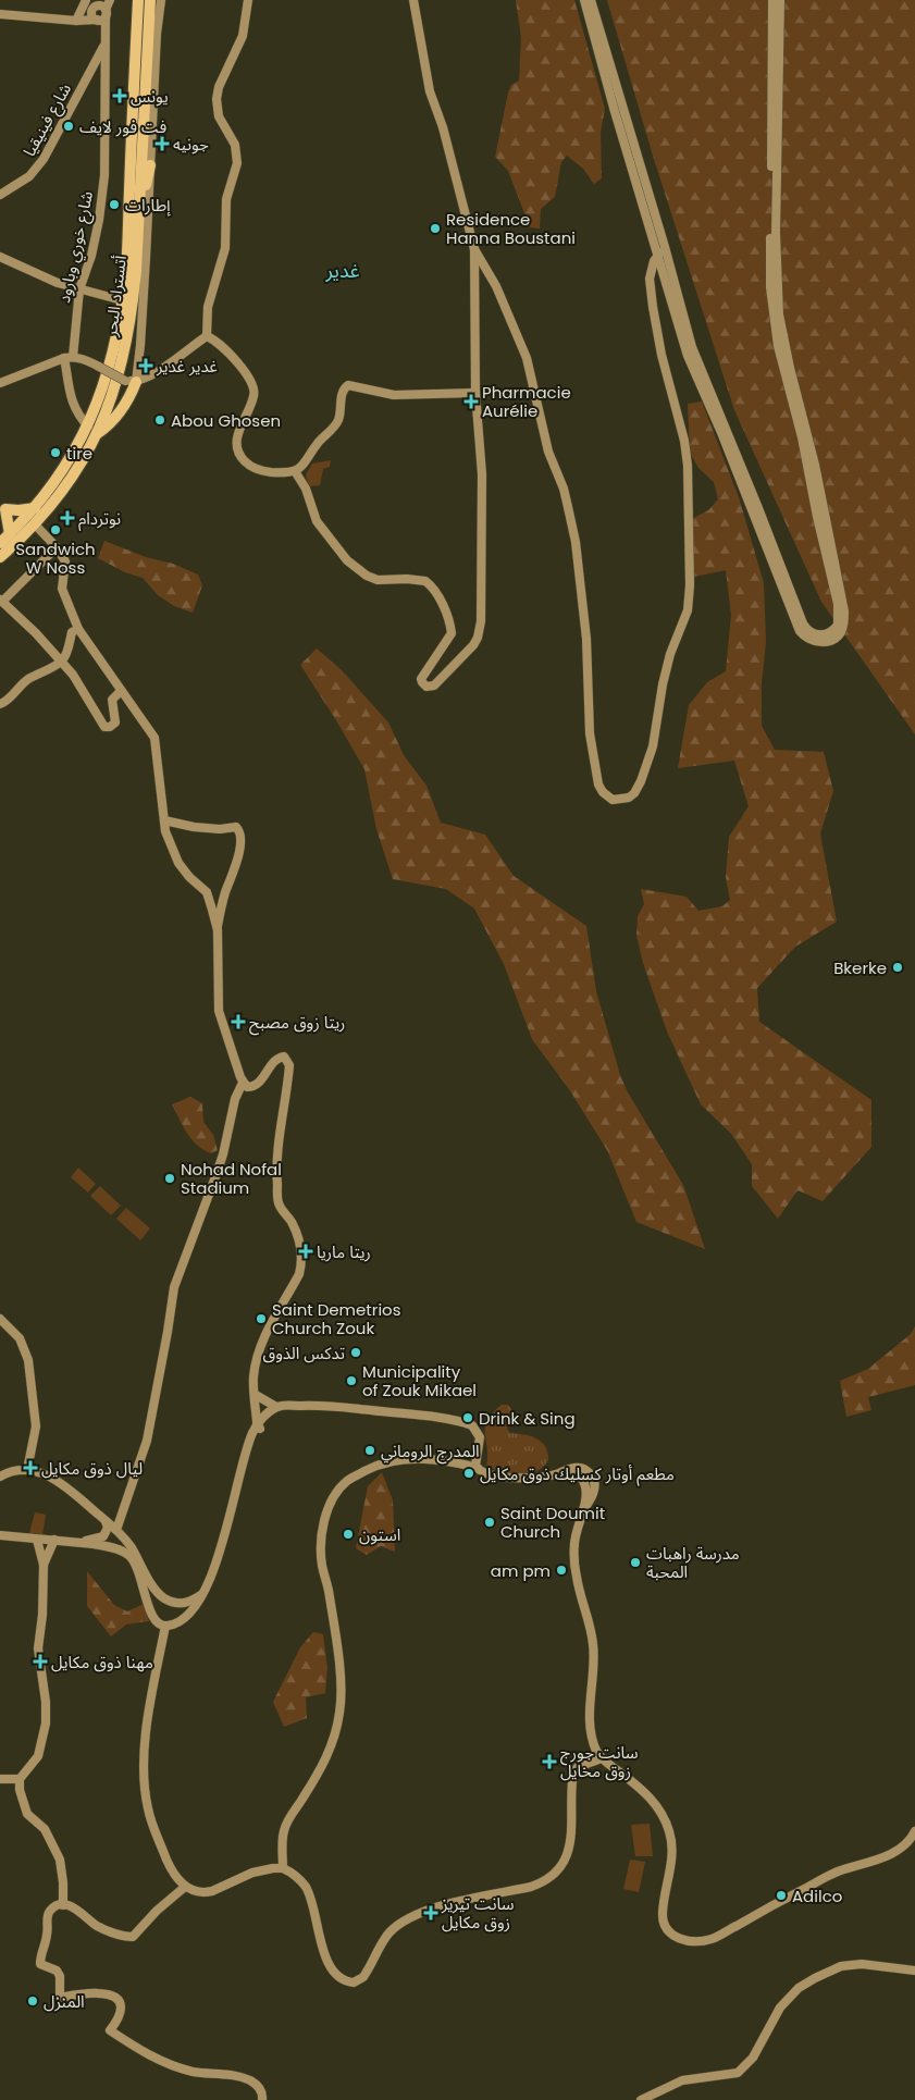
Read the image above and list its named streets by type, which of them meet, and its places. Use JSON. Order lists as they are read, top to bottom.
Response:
{
  "streets": {
    "highway": ["أتستراد البحر"],
    "street": ["شارع فينيقيا", "شارع خوري وبارود"]
  },
  "crossings": [
    ["شارع فينيقيا", "شارع خوري وبارود"],
    ["شارع خوري وبارود", "أتستراد البحر"]
  ],
  "districts": ["غدير"],
  "places": {
    "health": [
      "يونس",
      "جونيه",
      "غدير غدير",
      "Pharmacie Aurélie",
      "نوتردام",
      "ريتا زوق مصبح",
      "ريتا ماريا",
      "ليال ذوق مكايل",
      "مهنا ذوق مكايل",
      "سانت جورج زوق مخايل",
      "سانت تيريز زوق مكايل"
    ],
    "other": [
      "فت فور لايف",
      "إطارات",
      "Residence Hanna Boustani",
      "Abou Ghosen",
      "tire",
      "Sandwich W Noss",
      "Bkerke",
      "Nohad Nofal Stadium",
      "Saint Demetrios Church Zouk",
      "تدكس الذوق",
      "Municipality of Zouk Mikael",
      "Drink & Sing",
      "المدرج الروماني",
      "مطعم أوتار كسليك ذوق مكايل",
      "Saint Doumit Church",
      "استون",
      "مدرسة راهبات المحبة",
      "am pm",
      "Adilco",
      "المنزل"
    ]
  }
}
